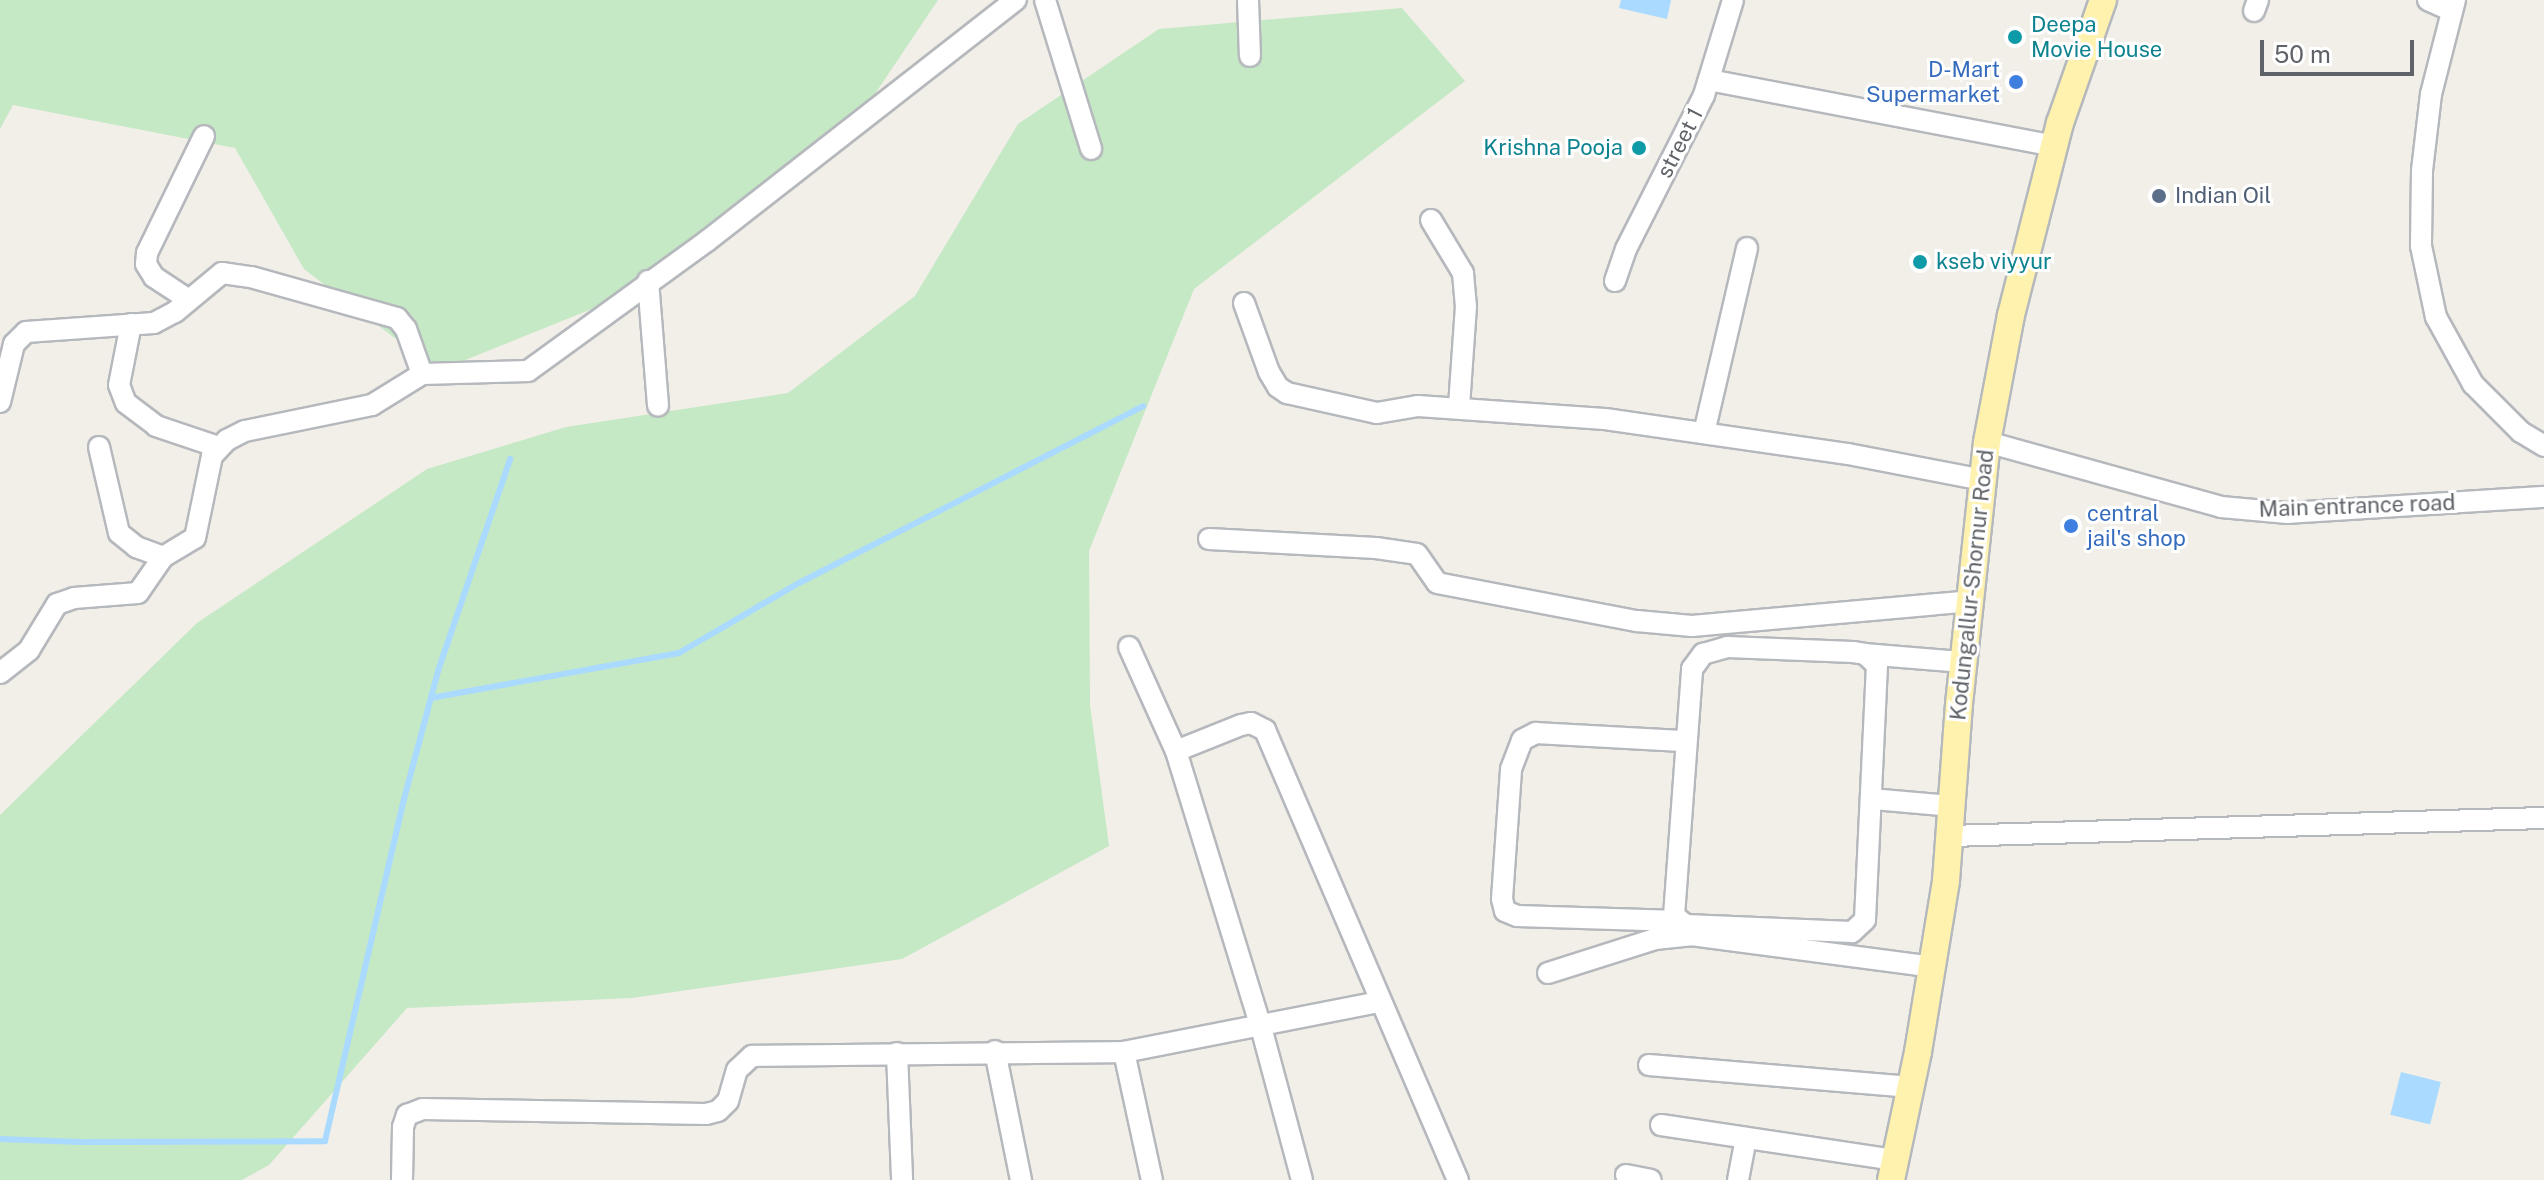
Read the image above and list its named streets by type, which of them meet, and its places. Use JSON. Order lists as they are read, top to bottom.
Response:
{
  "streets": {
    "main road": ["Kodungallur-Shornur Road"],
    "street": ["street 1", "Main entrance road"]
  },
  "crossings": [
    ["Main entrance road", "Kodungallur-Shornur Road"]
  ],
  "places": [
    "Deepa Movie House",
    "D-Mart Supermarket",
    "Krishna Pooja",
    "Indian Oil",
    "kseb viyyur",
    "central jail's shop"
  ],
  "scale_bar": "50 m"
}
